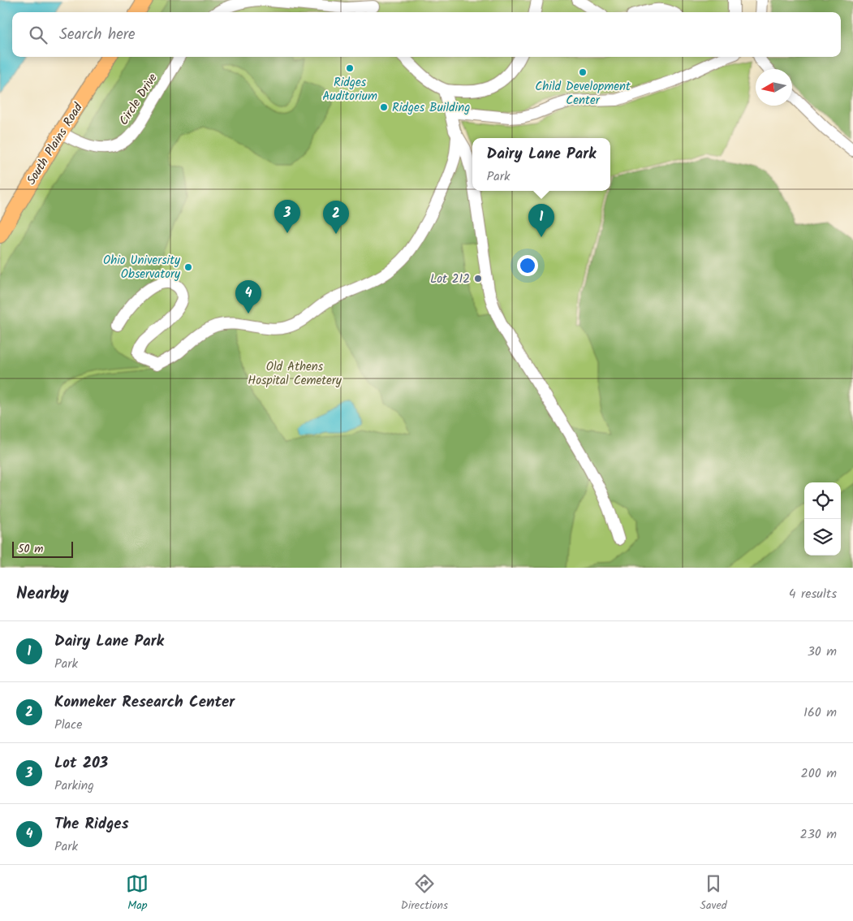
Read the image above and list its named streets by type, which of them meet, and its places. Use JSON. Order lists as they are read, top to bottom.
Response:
{
  "streets": {
    "main road": ["South Plains Road"],
    "street": ["Circle Drive"]
  },
  "crossings": [
    ["Circle Drive", "South Plains Road"]
  ],
  "parks": ["Old Athens Hospital Cemetery"],
  "places": [
    "Ridges Auditorium",
    "Child Development Center",
    "Ridges Building",
    "Ohio University Observatory",
    "Lot 212"
  ],
  "scale_bar": "50 m",
  "north": "left",
  "page": {
    "search": "Search here",
    "popup": ["Dairy Lane Park", "Park"],
    "pins": [
      "3",
      "2",
      "1",
      "4"
    ],
    "scale": "50 m",
    "heading": ["Nearby", "4 results"],
    "list": [
      {
        "mark": "1",
        "name": "Dairy Lane Park",
        "note": "Park",
        "value": "30 m"
      },
      {
        "mark": "2",
        "name": "Konneker Research Center",
        "note": "Place",
        "value": "160 m"
      },
      {
        "mark": "3",
        "name": "Lot 203",
        "note": "Parking",
        "value": "200 m"
      },
      {
        "mark": "4",
        "name": "The Ridges",
        "note": "Park",
        "value": "230 m"
      }
    ],
    "nav": ["Map", "Directions", "Saved"]
  }
}
